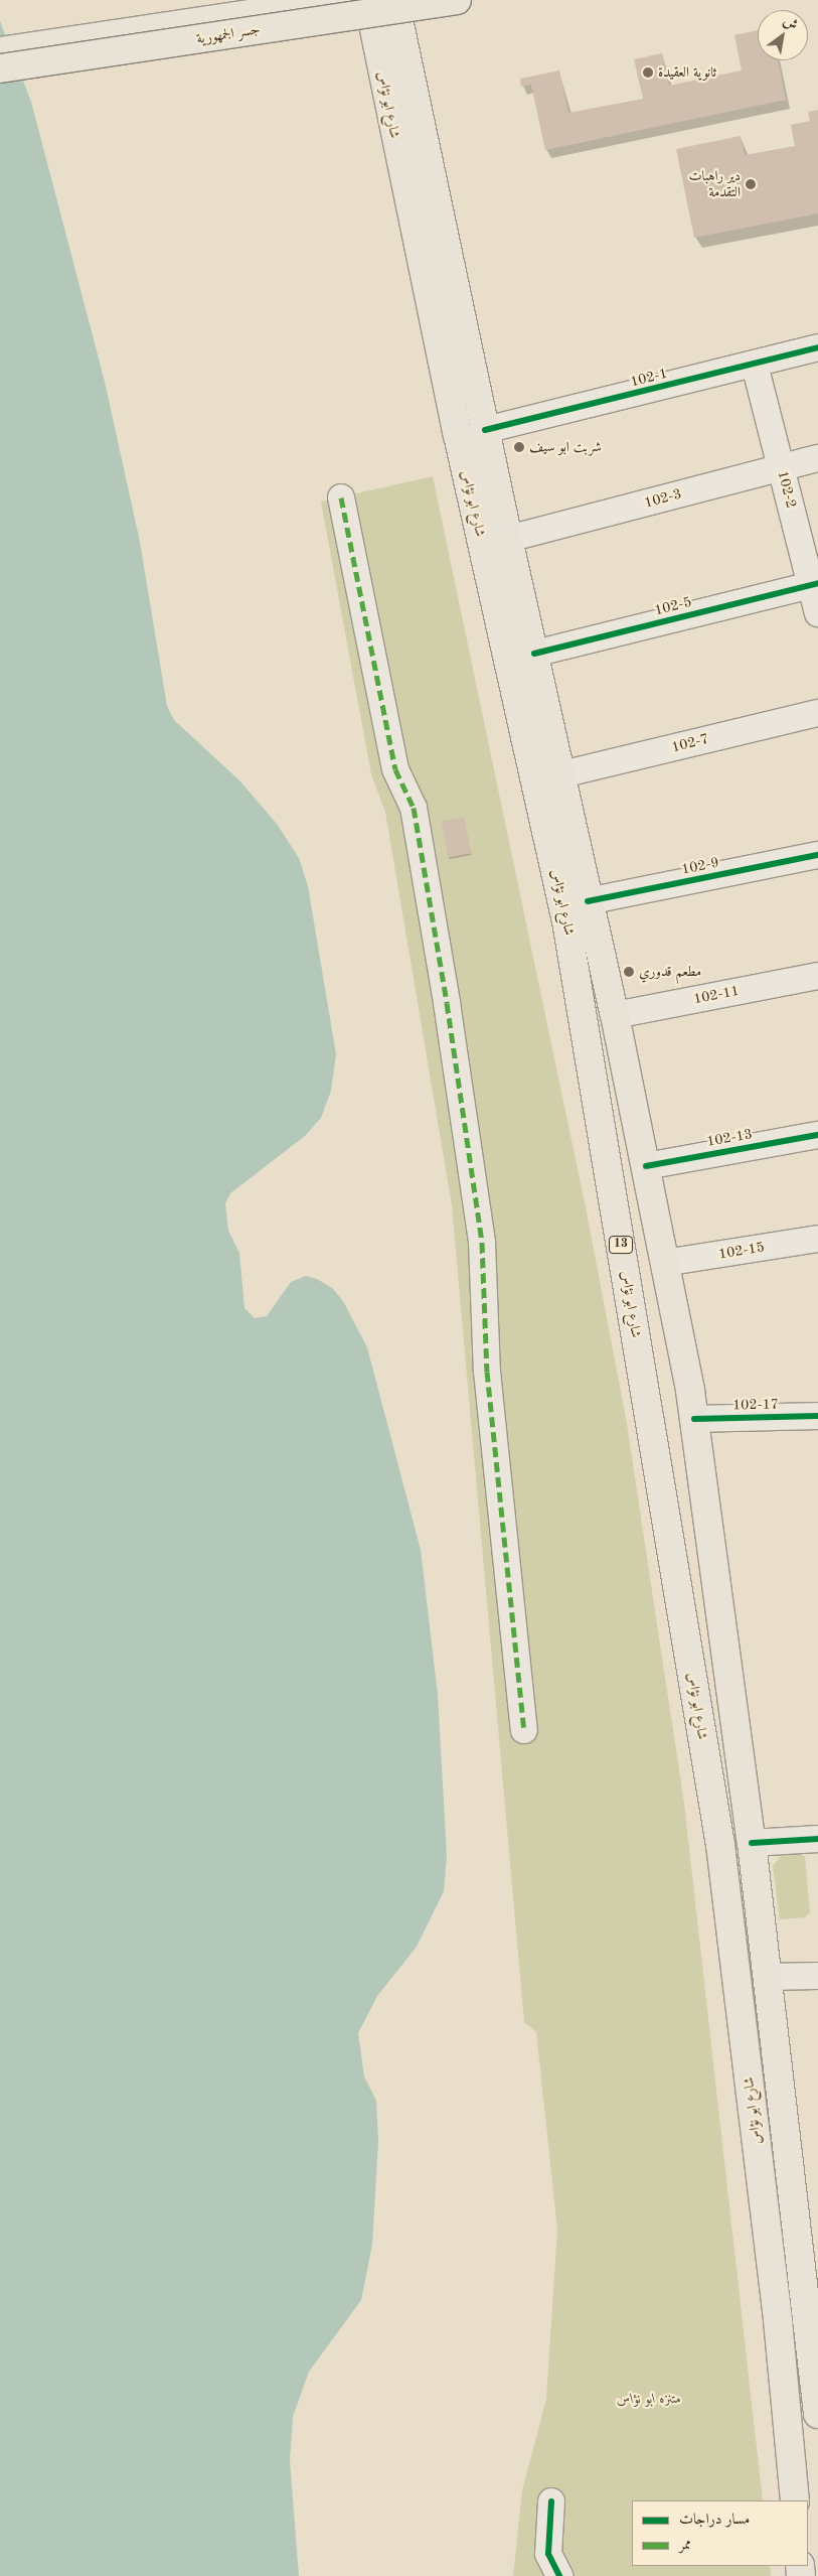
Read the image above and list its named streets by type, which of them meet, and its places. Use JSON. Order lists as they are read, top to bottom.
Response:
{
  "streets": {
    "main road": ["جسر الجمهورية", "شارع ابو نؤاس", "13"],
    "street": [
      "102-1",
      "102-2",
      "102-3",
      "102-5",
      "102-7",
      "102-9",
      "102-11",
      "102-13",
      "102-15",
      "102-17"
    ]
  },
  "crossings": [
    ["شارع ابو نؤاس", "102-1"],
    ["شارع ابو نؤاس", "102-3"],
    ["شارع ابو نؤاس", "102-5"],
    ["شارع ابو نؤاس", "102-7"],
    ["شارع ابو نؤاس", "102-9"],
    ["شارع ابو نؤاس", "102-11"],
    ["شارع ابو نؤاس", "102-13"],
    ["شارع ابو نؤاس", "102-15"],
    ["شارع ابو نؤاس", "102-17"],
    ["102-1", "102-2"],
    ["102-2", "102-3"],
    ["102-2", "102-5"]
  ],
  "parks": ["متنزه ابو نؤاس"],
  "places": [
    "ثانوية العقيدة",
    "دير راهبات التقدمة",
    "شربت ابو سيف",
    "مطعم قدوري"
  ],
  "legend": ["مسار دراجات", "ممر"],
  "north": "top right"
}
